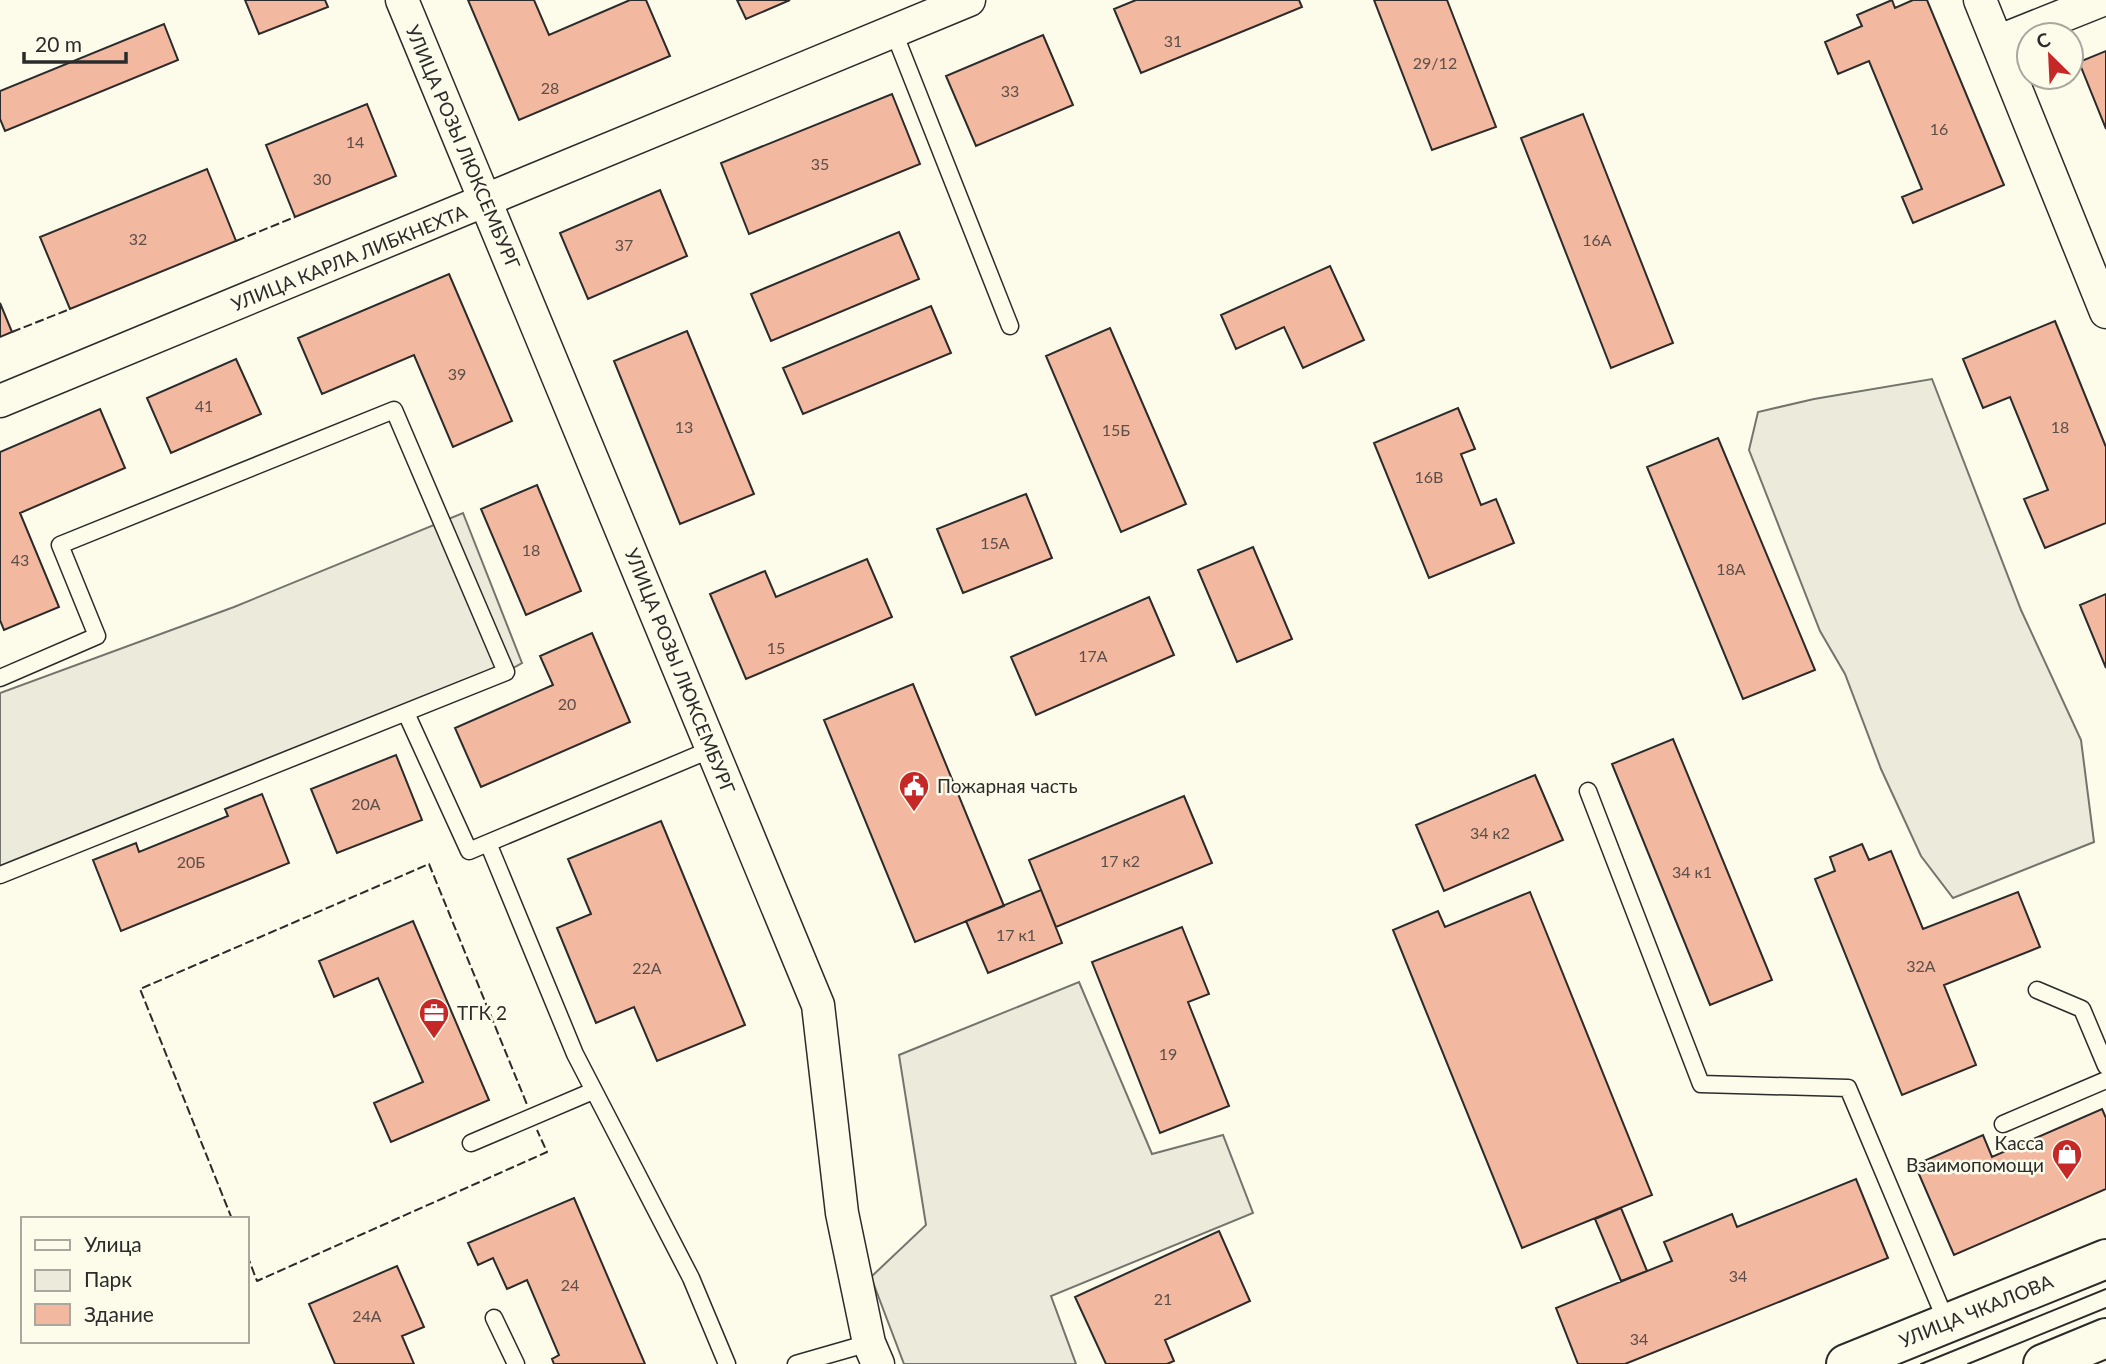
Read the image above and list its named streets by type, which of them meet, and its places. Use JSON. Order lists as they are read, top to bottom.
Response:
{
  "streets": {
    "main road": ["УЛИЦА ЧКАЛОВА"],
    "street": ["УЛИЦА РОЗЫ ЛЮКСЕМБУРГ", "УЛИЦА КАРЛА ЛИБКНЕХТА"]
  },
  "crossings": [
    ["УЛИЦА РОЗЫ ЛЮКСЕМБУРГ", "УЛИЦА КАРЛА ЛИБКНЕХТА"]
  ],
  "places": {
    "public building": ["Пожарная часть"],
    "office": ["ТГК 2"],
    "shop": ["Касса Взаимопомощи"]
  },
  "house_numbers": [
    "31",
    "29/12",
    "28",
    "33",
    "16",
    "14",
    "35",
    "30",
    "32",
    "16А",
    "37",
    "39",
    "41",
    "13",
    "18",
    "15Б",
    "16В",
    "15А",
    "18",
    "43",
    "18А",
    "15",
    "17А",
    "20",
    "20А",
    "34 к2",
    "17 к2",
    "20Б",
    "34 к1",
    "17 к1",
    "32А",
    "22А",
    "19",
    "34",
    "24",
    "21",
    "24А",
    "34"
  ],
  "legend": ["Улица", "Парк", "Здание"],
  "scale_bar": "20 m",
  "north": "top left"
}
